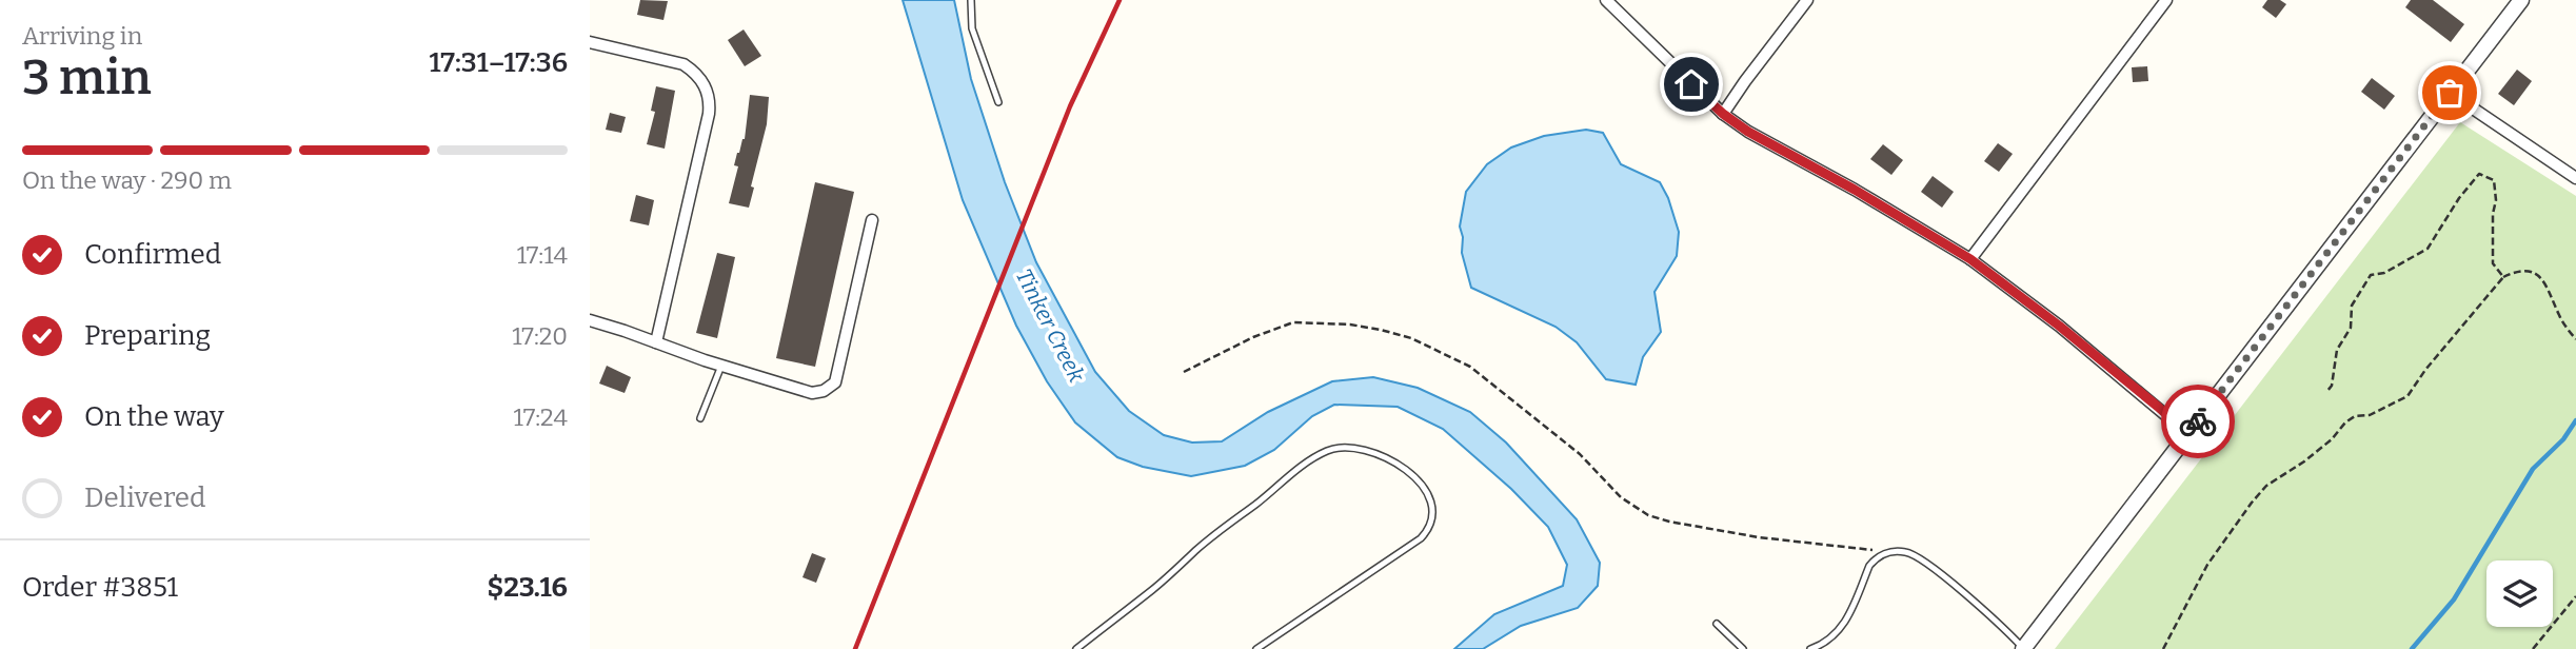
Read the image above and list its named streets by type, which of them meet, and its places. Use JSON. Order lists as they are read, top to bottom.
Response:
{
  "water": ["Tinker Creek"],
  "page": {
    "heading": ["3 min", "Arriving in", "17:31–17:36"],
    "panel": ["Order #3851", "$23.16"],
    "bar": "On the way · 290 m",
    "list": [
      ["Confirmed", "17:14"],
      ["Preparing", "17:20"],
      ["On the way", "17:24"],
      "Delivered"
    ]
  }
}
